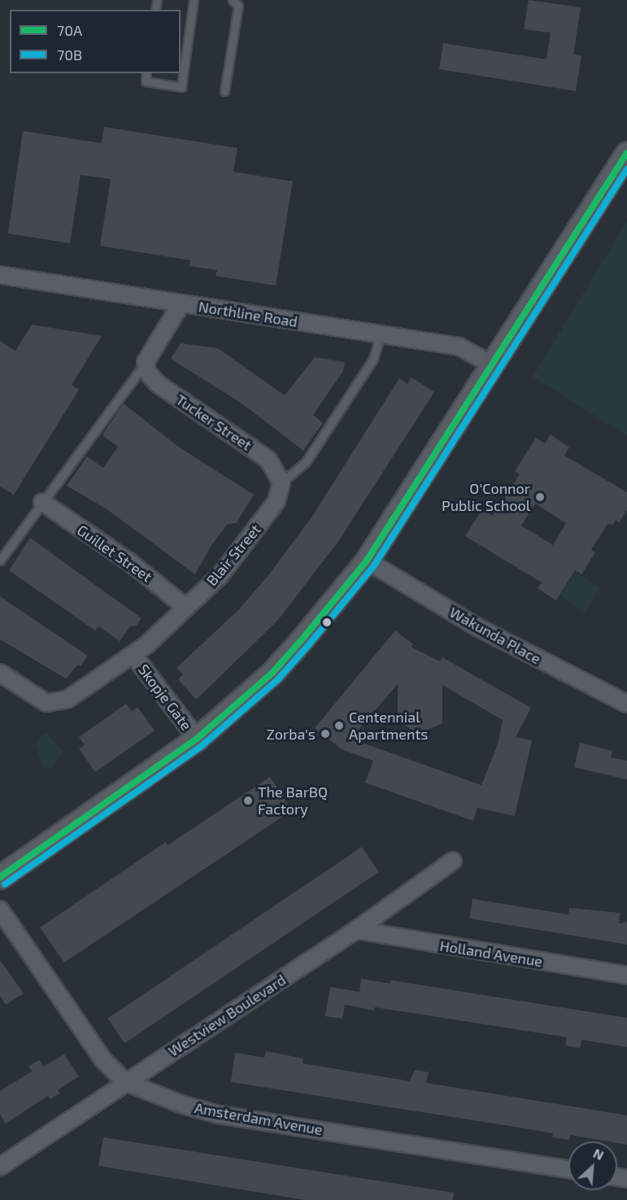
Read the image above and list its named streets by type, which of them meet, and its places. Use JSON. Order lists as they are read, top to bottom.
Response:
{
  "streets": {
    "street": [
      "Northline Road",
      "Tucker Street",
      "Guillet Street",
      "Blair Street",
      "Wakunda Place",
      "Skopje Gate",
      "Holland Avenue",
      "Westview Boulevard",
      "Amsterdam Avenue"
    ]
  },
  "crossings": [
    ["Tucker Street", "Blair Street"],
    ["Guillet Street", "Blair Street"],
    ["Blair Street", "Skopje Gate"],
    ["Holland Avenue", "Westview Boulevard"],
    ["Westview Boulevard", "Amsterdam Avenue"]
  ],
  "places": [
    "O'Connor Public School",
    "Centennial Apartments",
    "Zorba's",
    "The BarBQ Factory"
  ],
  "lines": ["transit line 70A", "transit line 70B"],
  "legend": ["70A", "70B"],
  "north": "top right"
}
